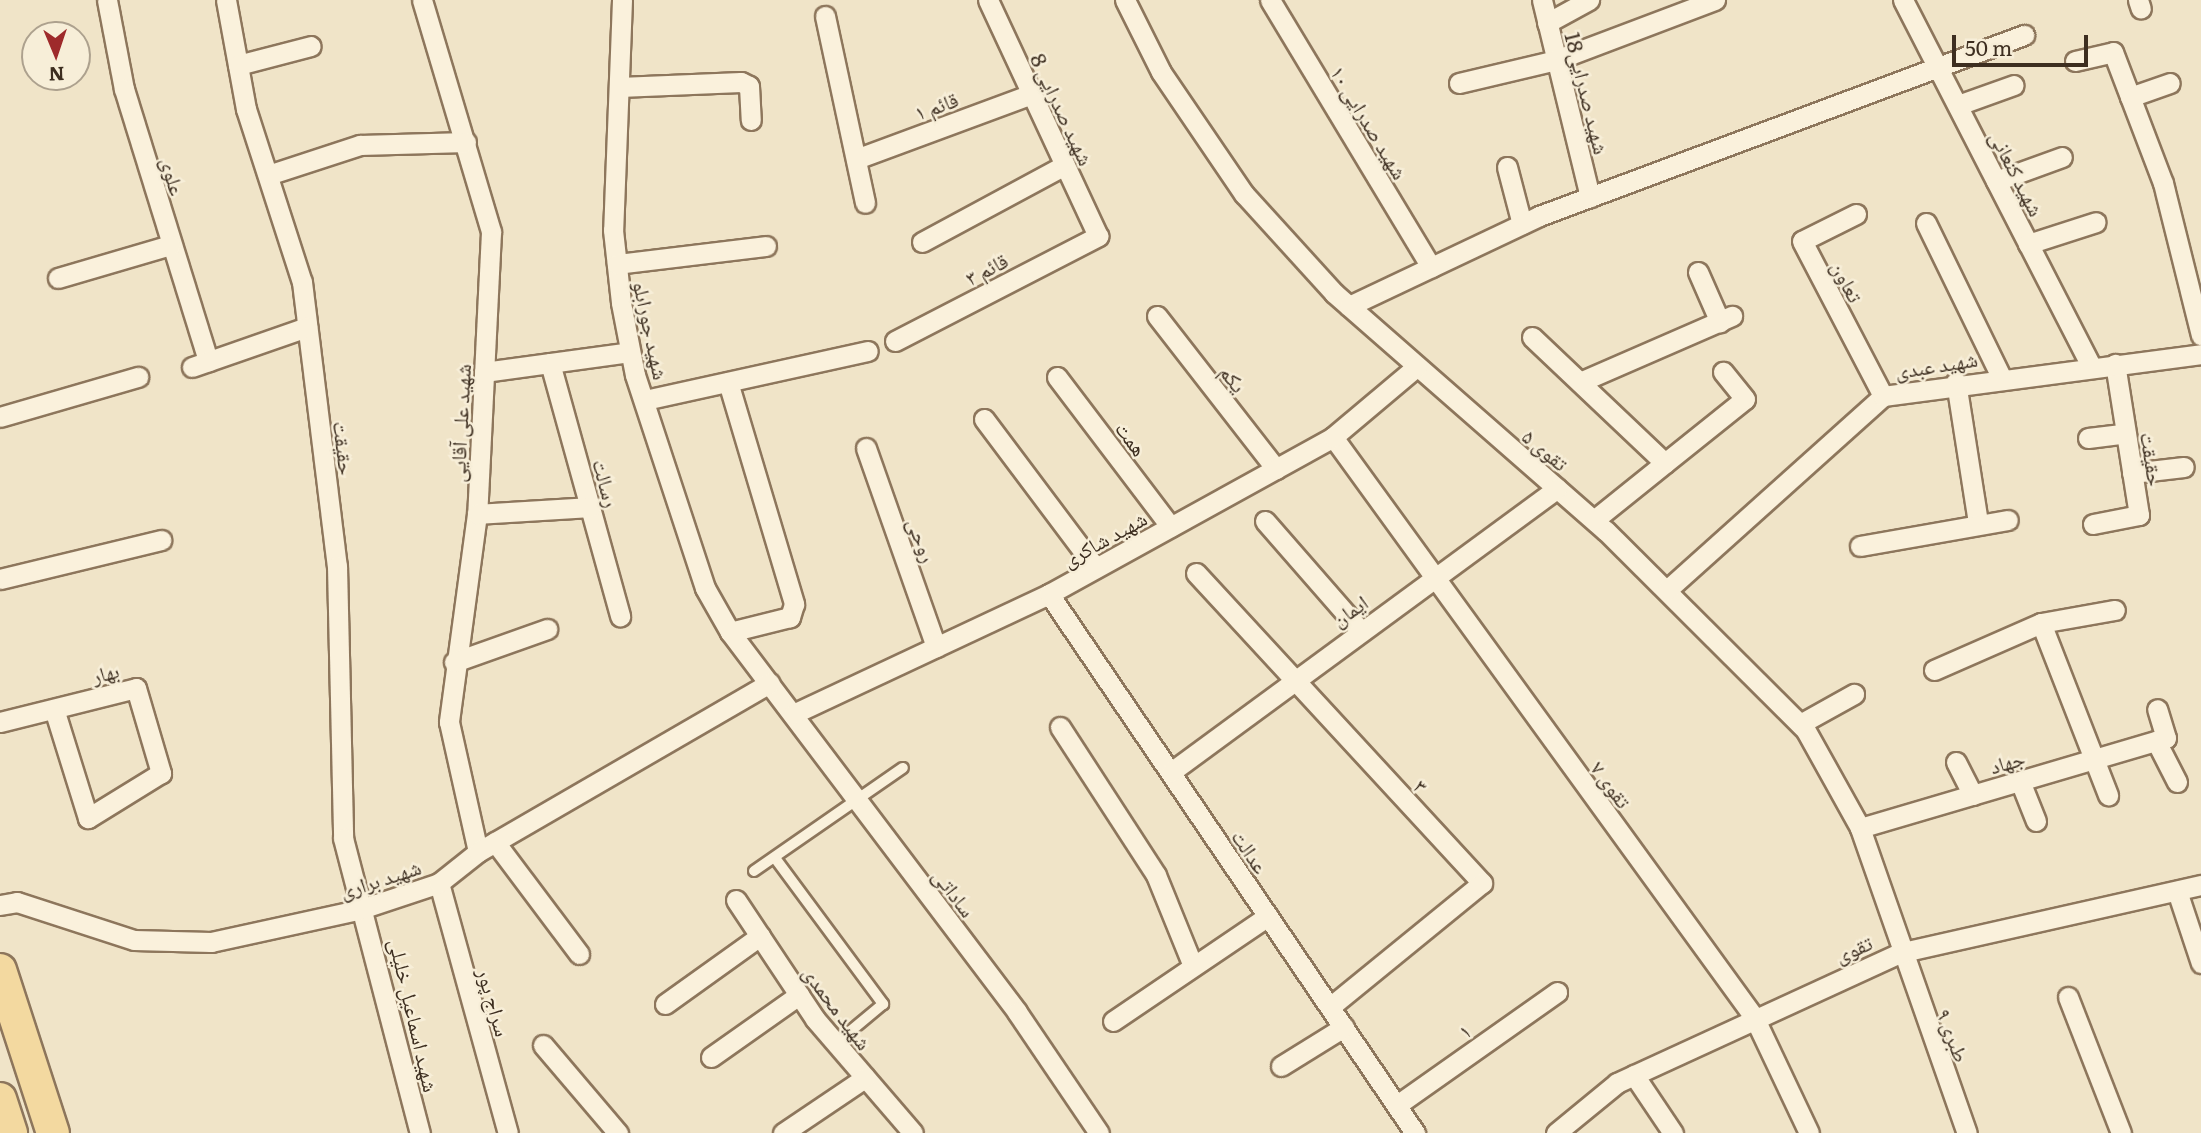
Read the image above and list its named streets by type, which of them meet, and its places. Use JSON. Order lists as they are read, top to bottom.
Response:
{
  "streets": {
    "street": [
      "شهید صدرایی18",
      "قائم ۱",
      "شهید صدرایی 8",
      "شهید صدرایی ۱۰",
      "شهید کنعانی",
      "علوی",
      "قائم ۳",
      "تعاون",
      "شهید جورابلو",
      "شهید عبدی",
      "یکم",
      "شهید علی آقایی",
      "همت",
      "حقیقت",
      "تقوی ۵",
      "رسالت",
      "شهید شاکری",
      "روحی",
      "ایمان",
      "بهار",
      "جهاد",
      "تقوی ۷",
      "۳",
      "عدالت",
      "شهید براری",
      "ساداتی",
      "تقوی",
      "سراج پور",
      "شهید محمدی",
      "شهید اسماعیل خلیلی",
      "۱",
      "طبری ۹"
    ]
  },
  "crossings": [
    ["قائم ۱", "شهید صدرایی 8"],
    ["شهید صدرایی 8", "قائم ۳"],
    ["شهید کنعانی", "شهید عبدی"],
    ["علوی", "حقیقت"],
    ["تعاون", "شهید عبدی"],
    ["شهید جورابلو", "شهید براری"],
    ["شهید جورابلو", "ساداتی"],
    ["شهید عبدی", "حقیقت"],
    ["شهید عبدی", "تقوی ۵"],
    ["یکم", "شهید شاکری"],
    ["شهید علی آقایی", "شهید براری"],
    ["همت", "شهید شاکری"],
    ["حقیقت", "شهید براری"],
    ["حقیقت", "شهید اسماعیل خلیلی"],
    ["تقوی ۵", "شهید شاکری"],
    ["تقوی ۵", "ایمان"],
    ["تقوی ۵", "جهاد"],
    ["تقوی ۵", "تقوی"],
    ["تقوی ۵", "طبری ۹"],
    ["شهید شاکری", "روحی"],
    ["شهید شاکری", "تقوی ۷"],
    ["شهید شاکری", "عدالت"],
    ["شهید شاکری", "ساداتی"],
    ["ایمان", "تقوی ۷"],
    ["ایمان", "۳"],
    ["ایمان", "عدالت"],
    ["تقوی ۷", "تقوی"],
    ["۳", "عدالت"],
    ["عدالت", "۱"],
    ["شهید براری", "ساداتی"],
    ["شهید براری", "سراج پور"],
    ["شهید براری", "شهید اسماعیل خلیلی"],
    ["تقوی", "طبری ۹"]
  ],
  "scale_bar": "50 m",
  "north": "bottom"
}
